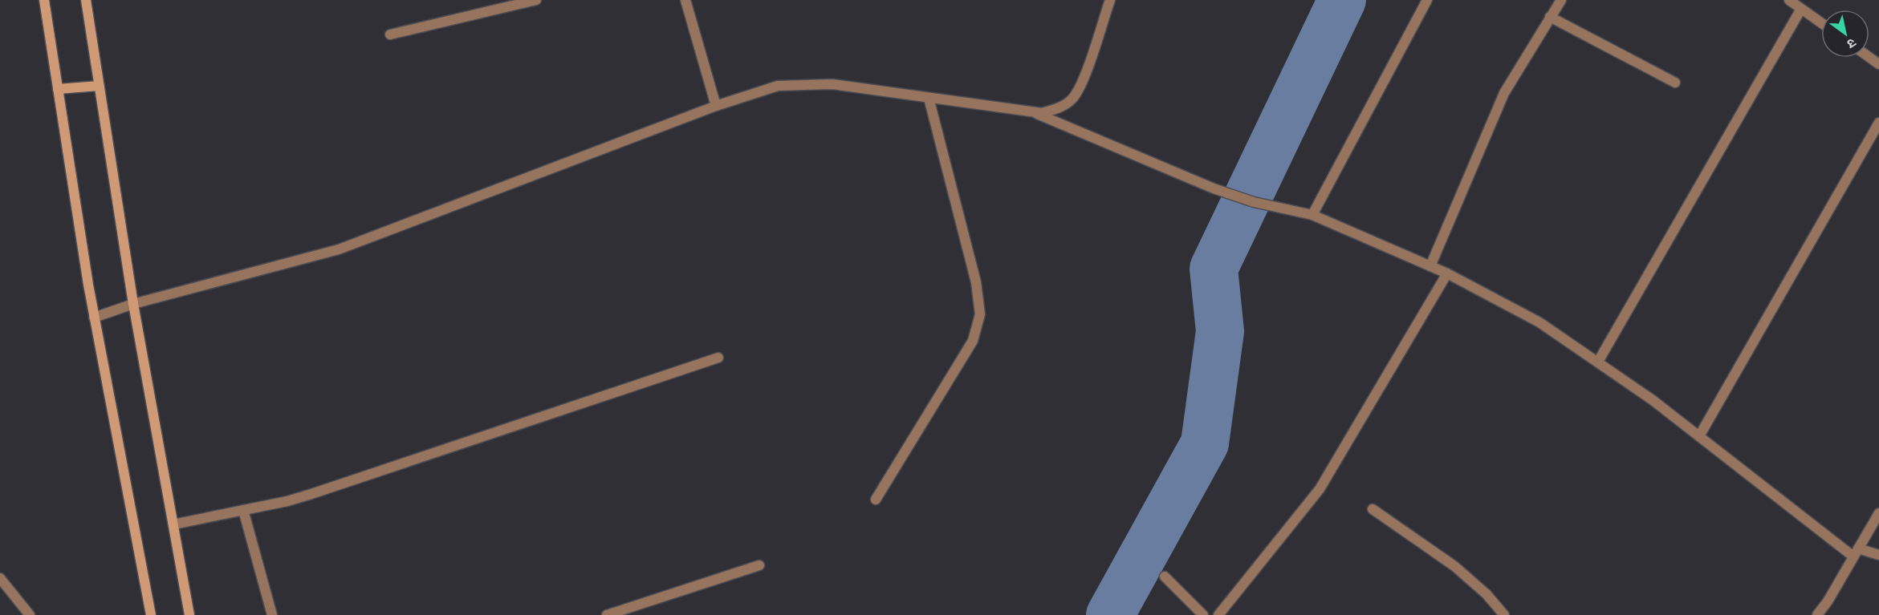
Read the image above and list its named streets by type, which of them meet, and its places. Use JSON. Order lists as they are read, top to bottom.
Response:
{
  "north": "bottom right"
}
